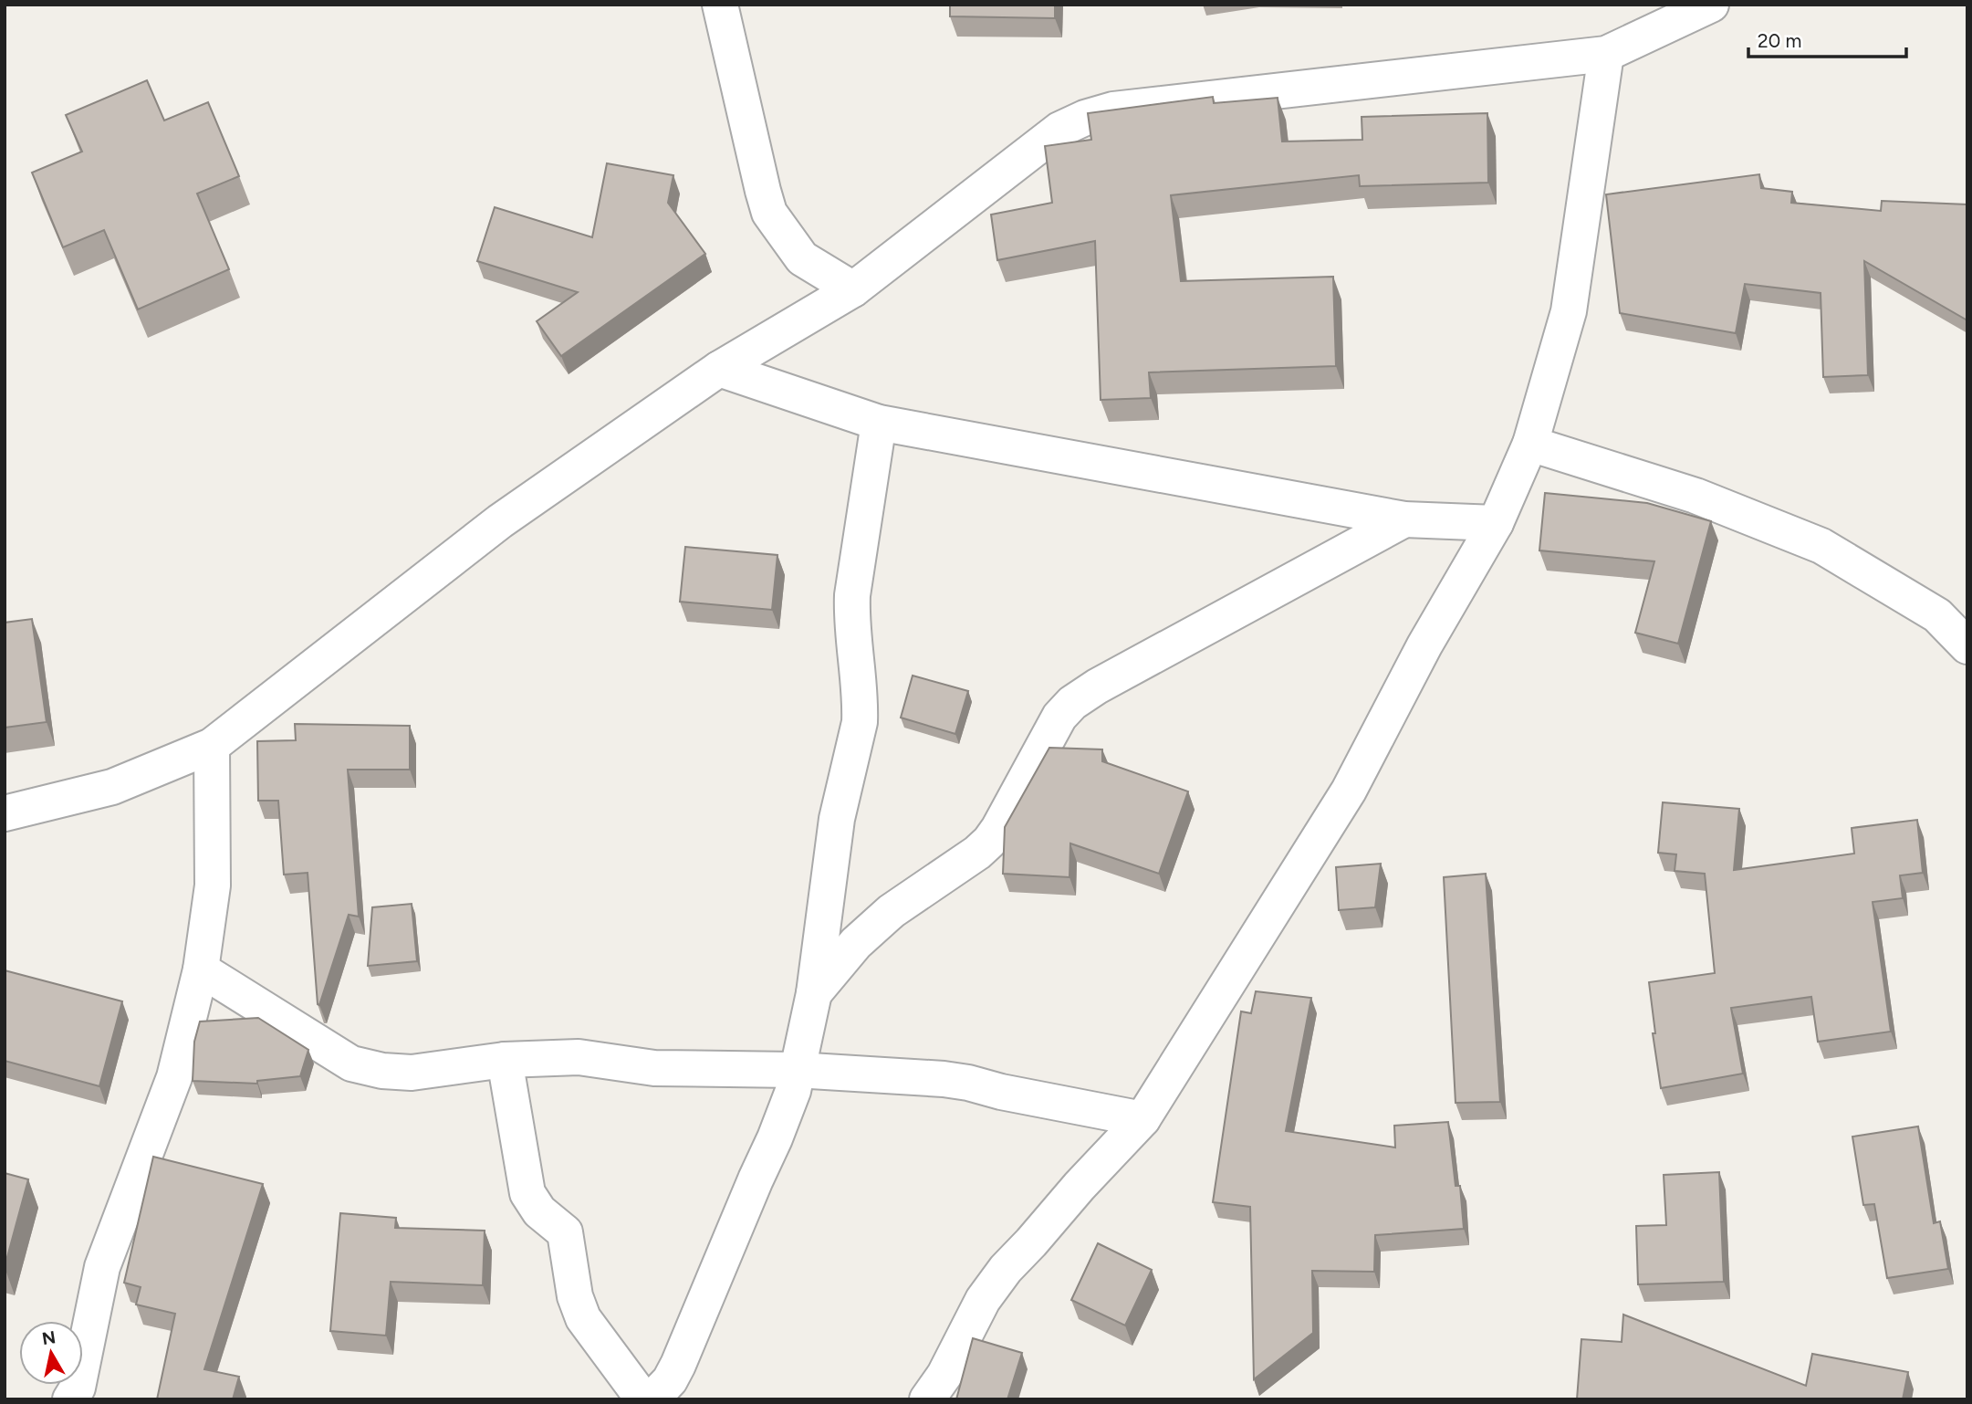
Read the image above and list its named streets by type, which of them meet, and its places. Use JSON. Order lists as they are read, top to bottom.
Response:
{
  "scale_bar": "20 m",
  "north": "top"
}
